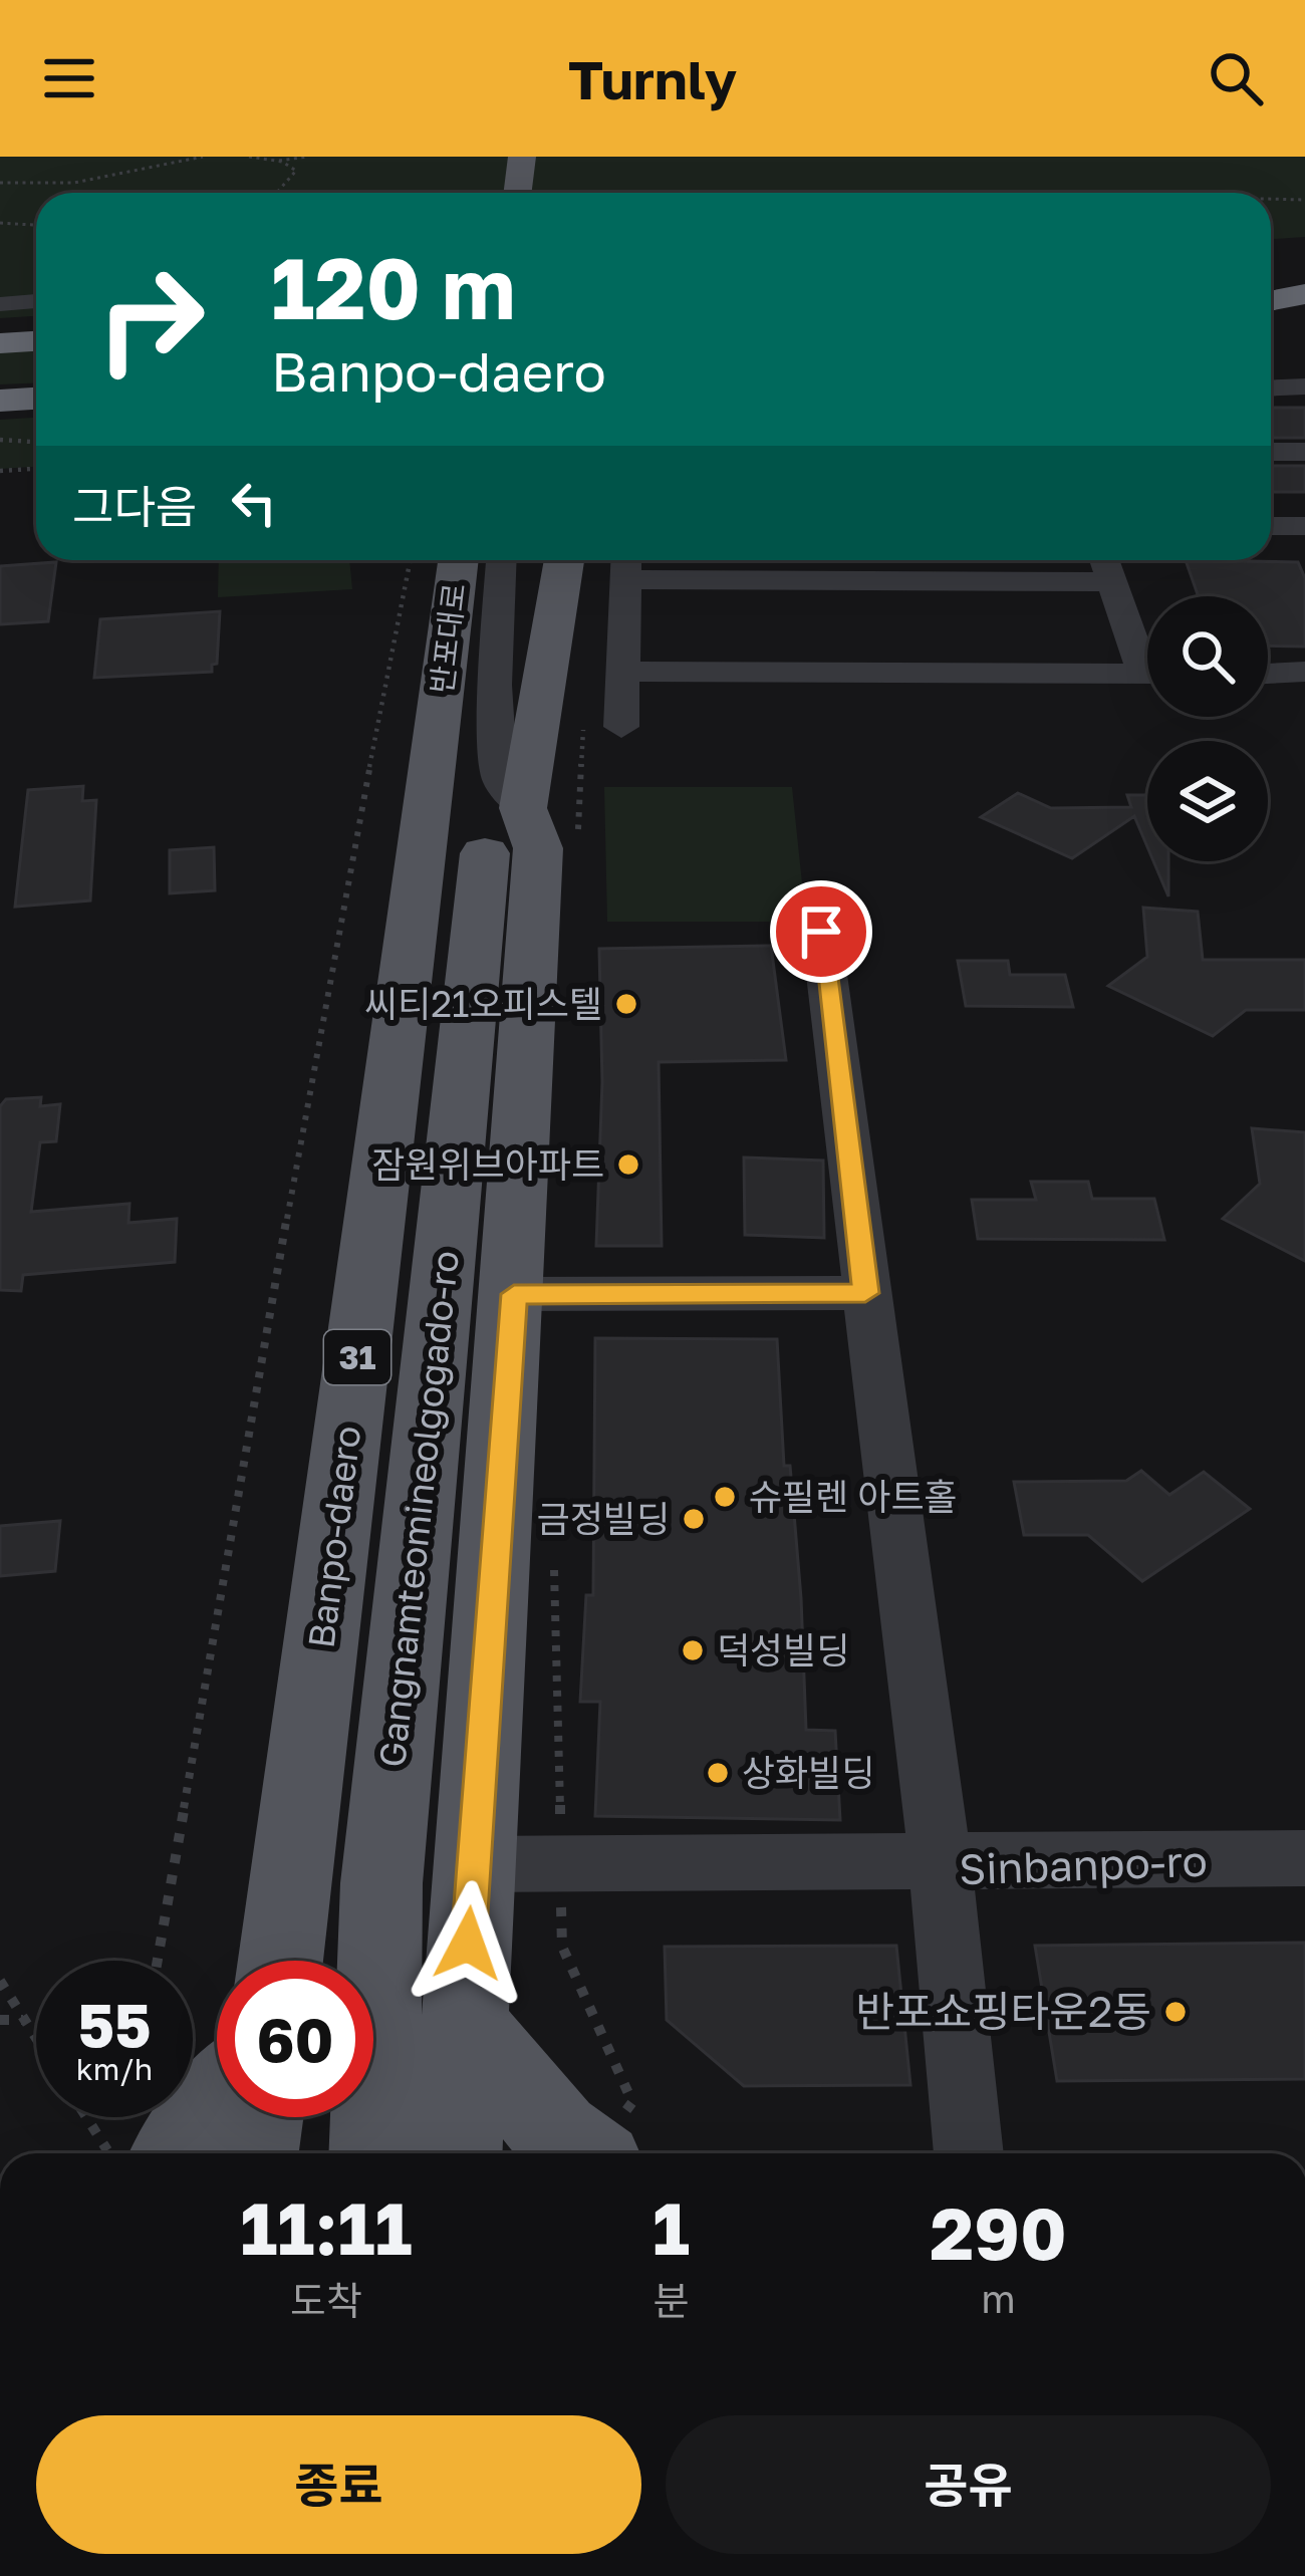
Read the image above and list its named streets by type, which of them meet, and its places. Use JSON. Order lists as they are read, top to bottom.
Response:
{
  "streets": {
    "main road": [
      "반포대로",
      "31",
      "Gangnamteomineolgogado-ro",
      "Banpo-daero"
    ],
    "street": ["Sinbanpo-ro"]
  },
  "crossings": [
    ["반포대로", "31"],
    ["반포대로", "Banpo-daero"],
    ["31", "Gangnamteomineolgogado-ro"],
    ["31", "Banpo-daero"]
  ],
  "places": [
    "씨티21오피스텔",
    "잠원위브아파트",
    "슈필렌 아트홀",
    "금정빌딩",
    "덕성빌딩",
    "상화빌딩",
    "반포쇼핑타운2동"
  ],
  "page": {
    "header": "Turnly",
    "turn": ["120 m", "Banpo-daero"],
    "then": "그다음",
    "speed": "55 km/h",
    "limit": "60",
    "eta": [
      "11:11",
      "도착",
      "1",
      "분",
      "290",
      "m"
    ],
    "buttons": ["종료", "공유"]
  }
}
